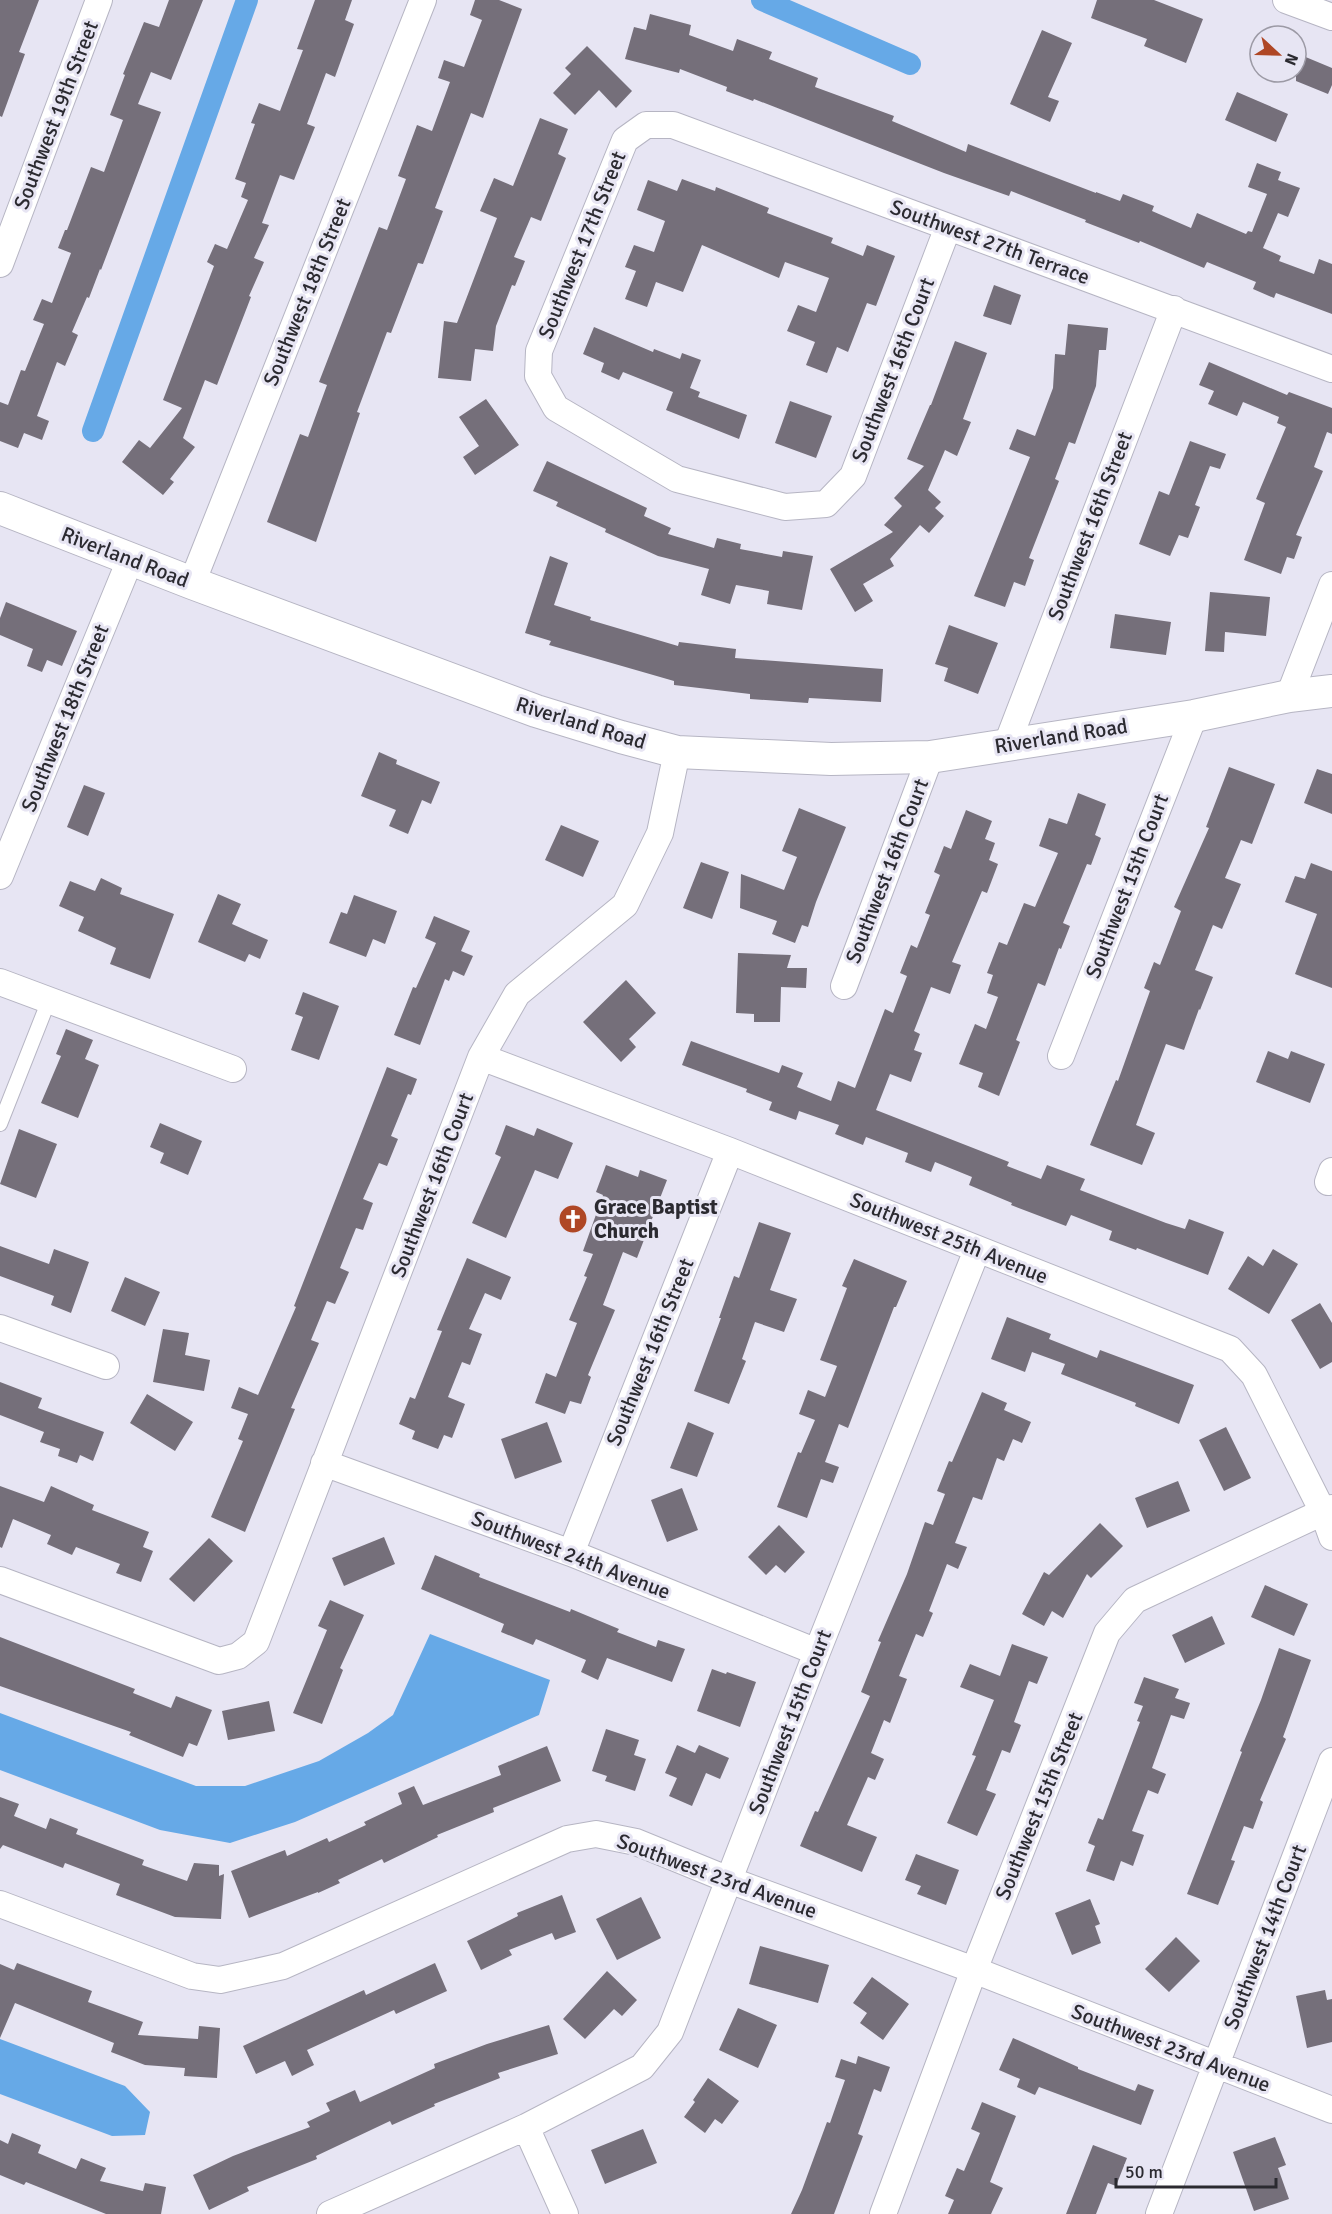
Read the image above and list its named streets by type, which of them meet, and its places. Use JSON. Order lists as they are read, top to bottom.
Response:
{
  "streets": {
    "street": [
      "Southwest 19th Street",
      "Southwest 27th Terrace",
      "Southwest 17th Street",
      "Southwest 18th Street",
      "Southwest 16th Court",
      "Southwest 16th Street",
      "Riverland Road",
      "Southwest 15th Court",
      "Southwest 25th Avenue",
      "Southwest 24th Avenue",
      "Southwest 15th Street",
      "Southwest 23rd Avenue",
      "Southwest 14th Court"
    ]
  },
  "crossings": [
    ["Southwest 27th Terrace", "Southwest 17th Street"],
    ["Southwest 27th Terrace", "Southwest 16th Court"],
    ["Southwest 27th Terrace", "Southwest 16th Street"],
    ["Southwest 17th Street", "Southwest 16th Court"],
    ["Southwest 18th Street", "Riverland Road"],
    ["Southwest 16th Court", "Riverland Road"],
    ["Southwest 16th Court", "Southwest 25th Avenue"],
    ["Southwest 16th Court", "Southwest 24th Avenue"],
    ["Southwest 16th Street", "Riverland Road"],
    ["Southwest 16th Street", "Southwest 25th Avenue"],
    ["Southwest 16th Street", "Southwest 24th Avenue"],
    ["Riverland Road", "Southwest 15th Court"],
    ["Southwest 15th Court", "Southwest 25th Avenue"],
    ["Southwest 15th Court", "Southwest 24th Avenue"],
    ["Southwest 15th Court", "Southwest 23rd Avenue"],
    ["Southwest 25th Avenue", "Southwest 15th Street"],
    ["Southwest 15th Street", "Southwest 23rd Avenue"],
    ["Southwest 23rd Avenue", "Southwest 14th Court"]
  ],
  "places": {
    "church": ["Grace Baptist Church"]
  },
  "scale_bar": "50 m",
  "north": "right"
}
